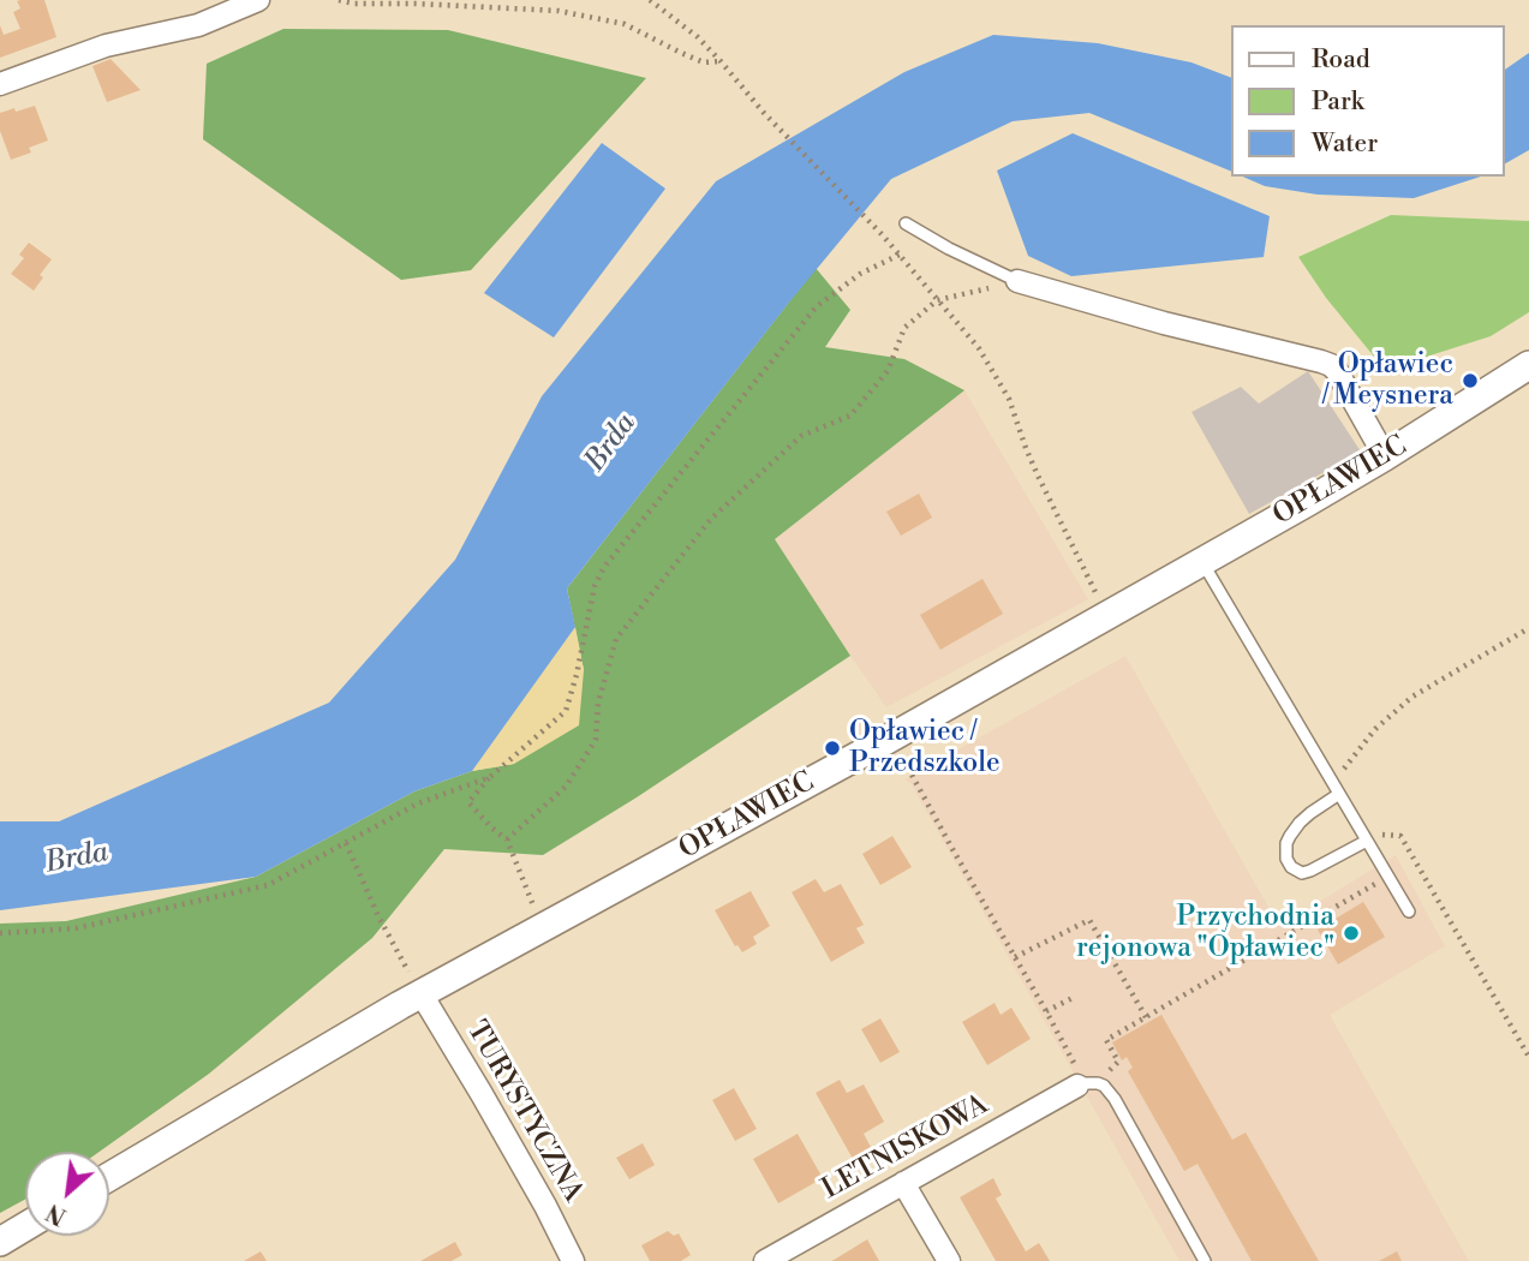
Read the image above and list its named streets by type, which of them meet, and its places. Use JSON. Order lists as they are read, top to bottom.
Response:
{
  "streets": {
    "street": ["OPŁAWIEC", "TURYSTYCZNA", "LETNISKOWA"]
  },
  "crossings": [
    ["OPŁAWIEC", "TURYSTYCZNA"]
  ],
  "water": ["Brda"],
  "places": ["Opławiec / Meysnera", "Opławiec / Przedszkole", "Przychodnia rejonowa \"Opławiec\""],
  "legend": ["Road", "Park", "Water"],
  "north": "bottom left"
}
